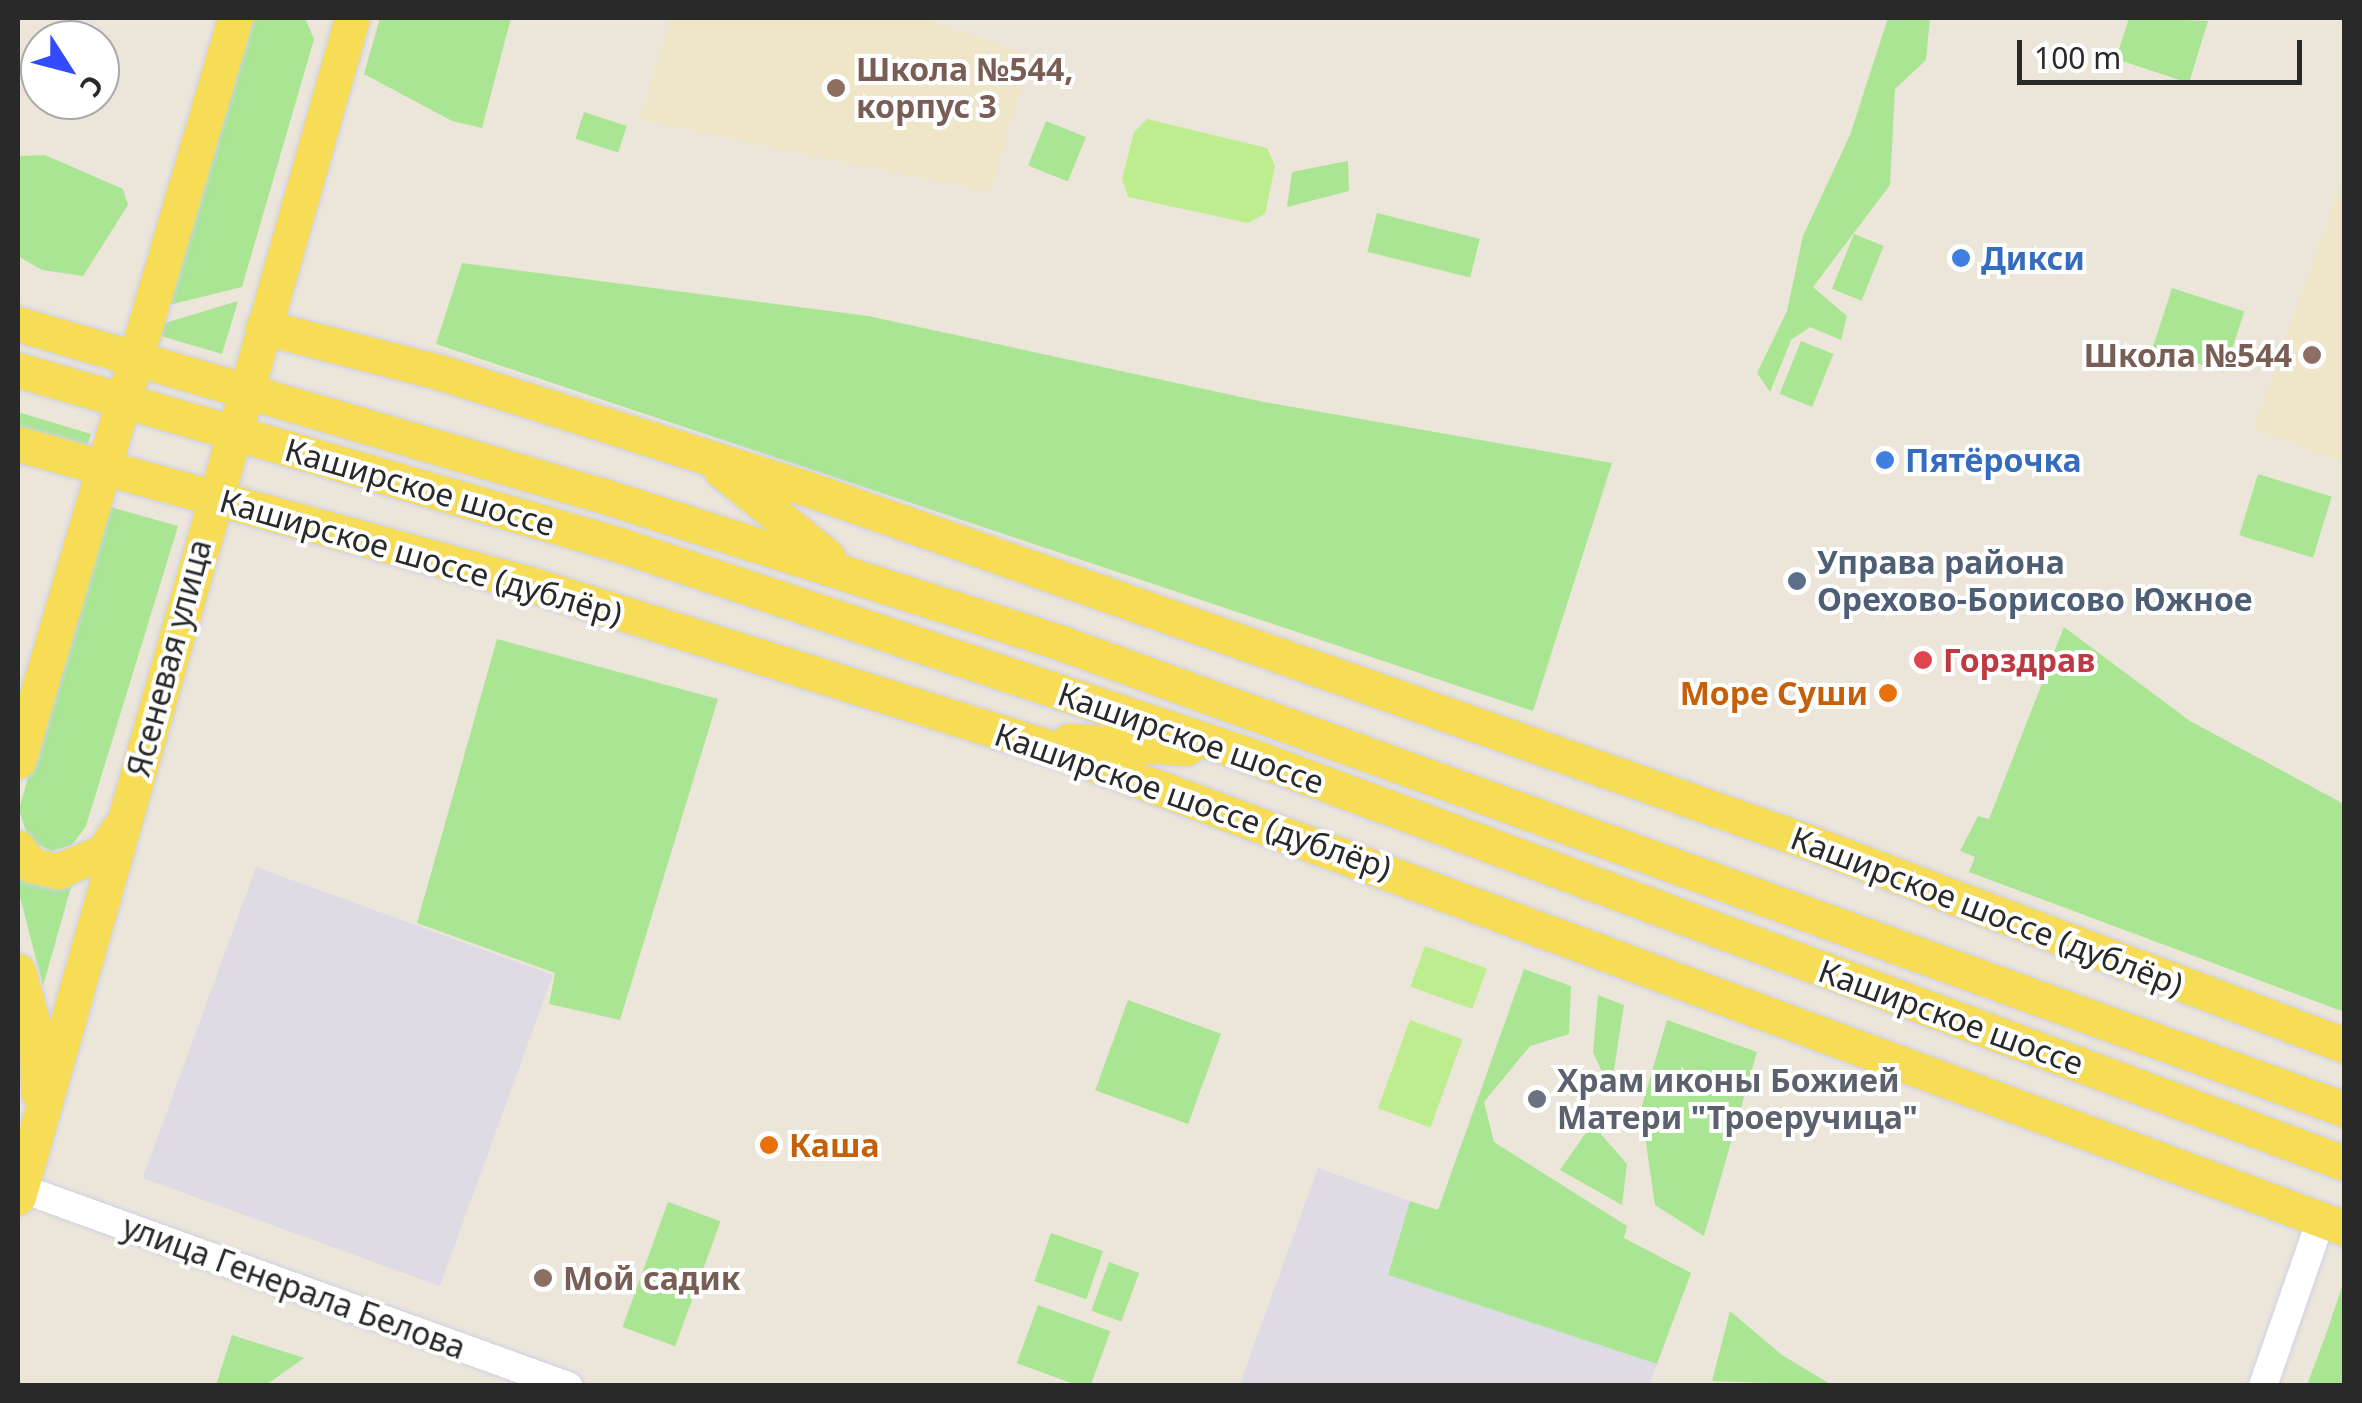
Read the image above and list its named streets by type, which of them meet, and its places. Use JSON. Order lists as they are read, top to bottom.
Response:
{
  "streets": {
    "main road": ["Каширское шоссе", "Каширское шоссе (дублёр)", "Ясеневая улица"],
    "street": ["улица Генерала Белова"]
  },
  "crossings": [
    ["Каширское шоссе", "Ясеневая улица"],
    ["Каширское шоссе (дублёр)", "Ясеневая улица"],
    ["Ясеневая улица", "улица Генерала Белова"]
  ],
  "places": [
    "Школа №544, корпус 3",
    "Дикси",
    "Школа №544",
    "Пятёрочка",
    "Управа района Орехово-Борисово Южное",
    "Горздрав",
    "Море Суши",
    "Храм иконы Божией Матери \"Троeручица\"",
    "Каша",
    "Мой садик"
  ],
  "scale_bar": "100 m",
  "north": "bottom right"
}
